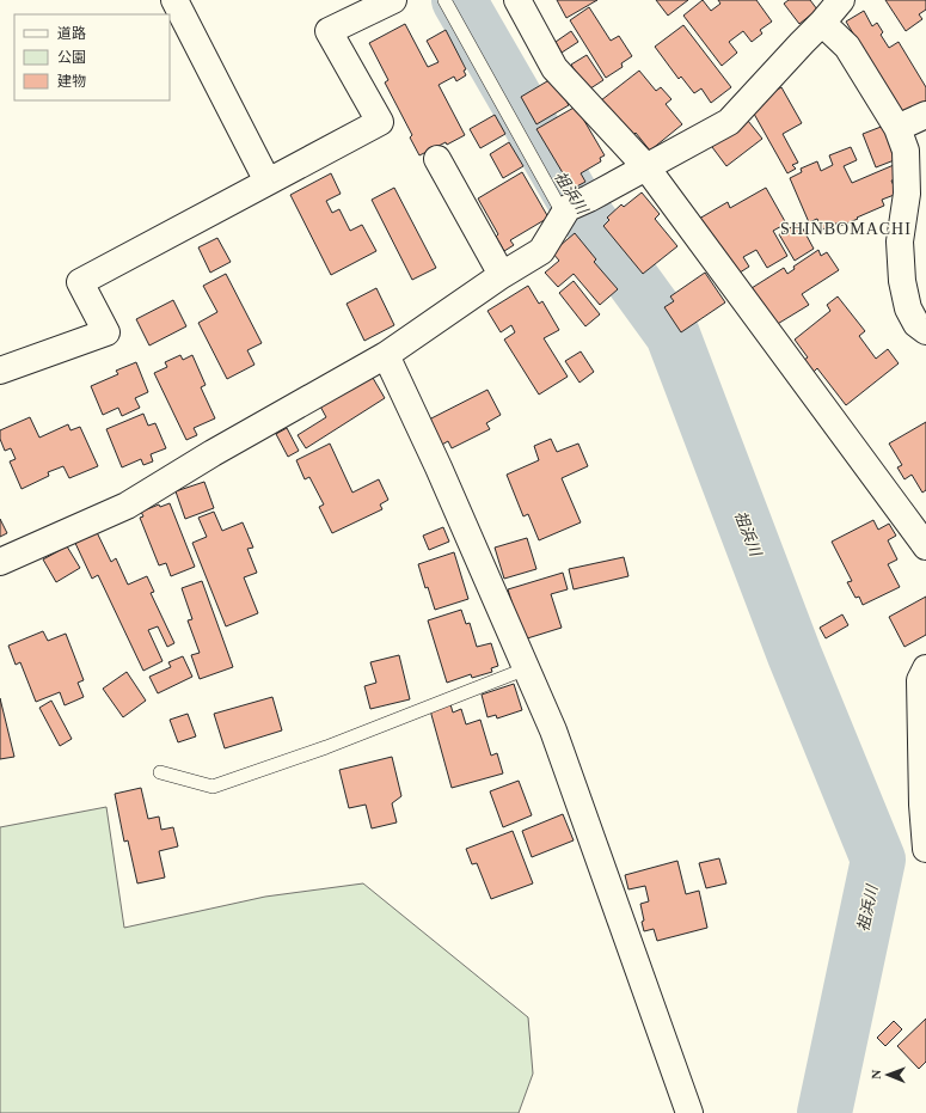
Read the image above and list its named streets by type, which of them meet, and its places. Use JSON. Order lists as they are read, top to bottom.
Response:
{
  "districts": ["SHINBOMACHI"],
  "water": ["祖浜川"],
  "legend": ["道路", "公園", "建物"],
  "north": "left"
}
